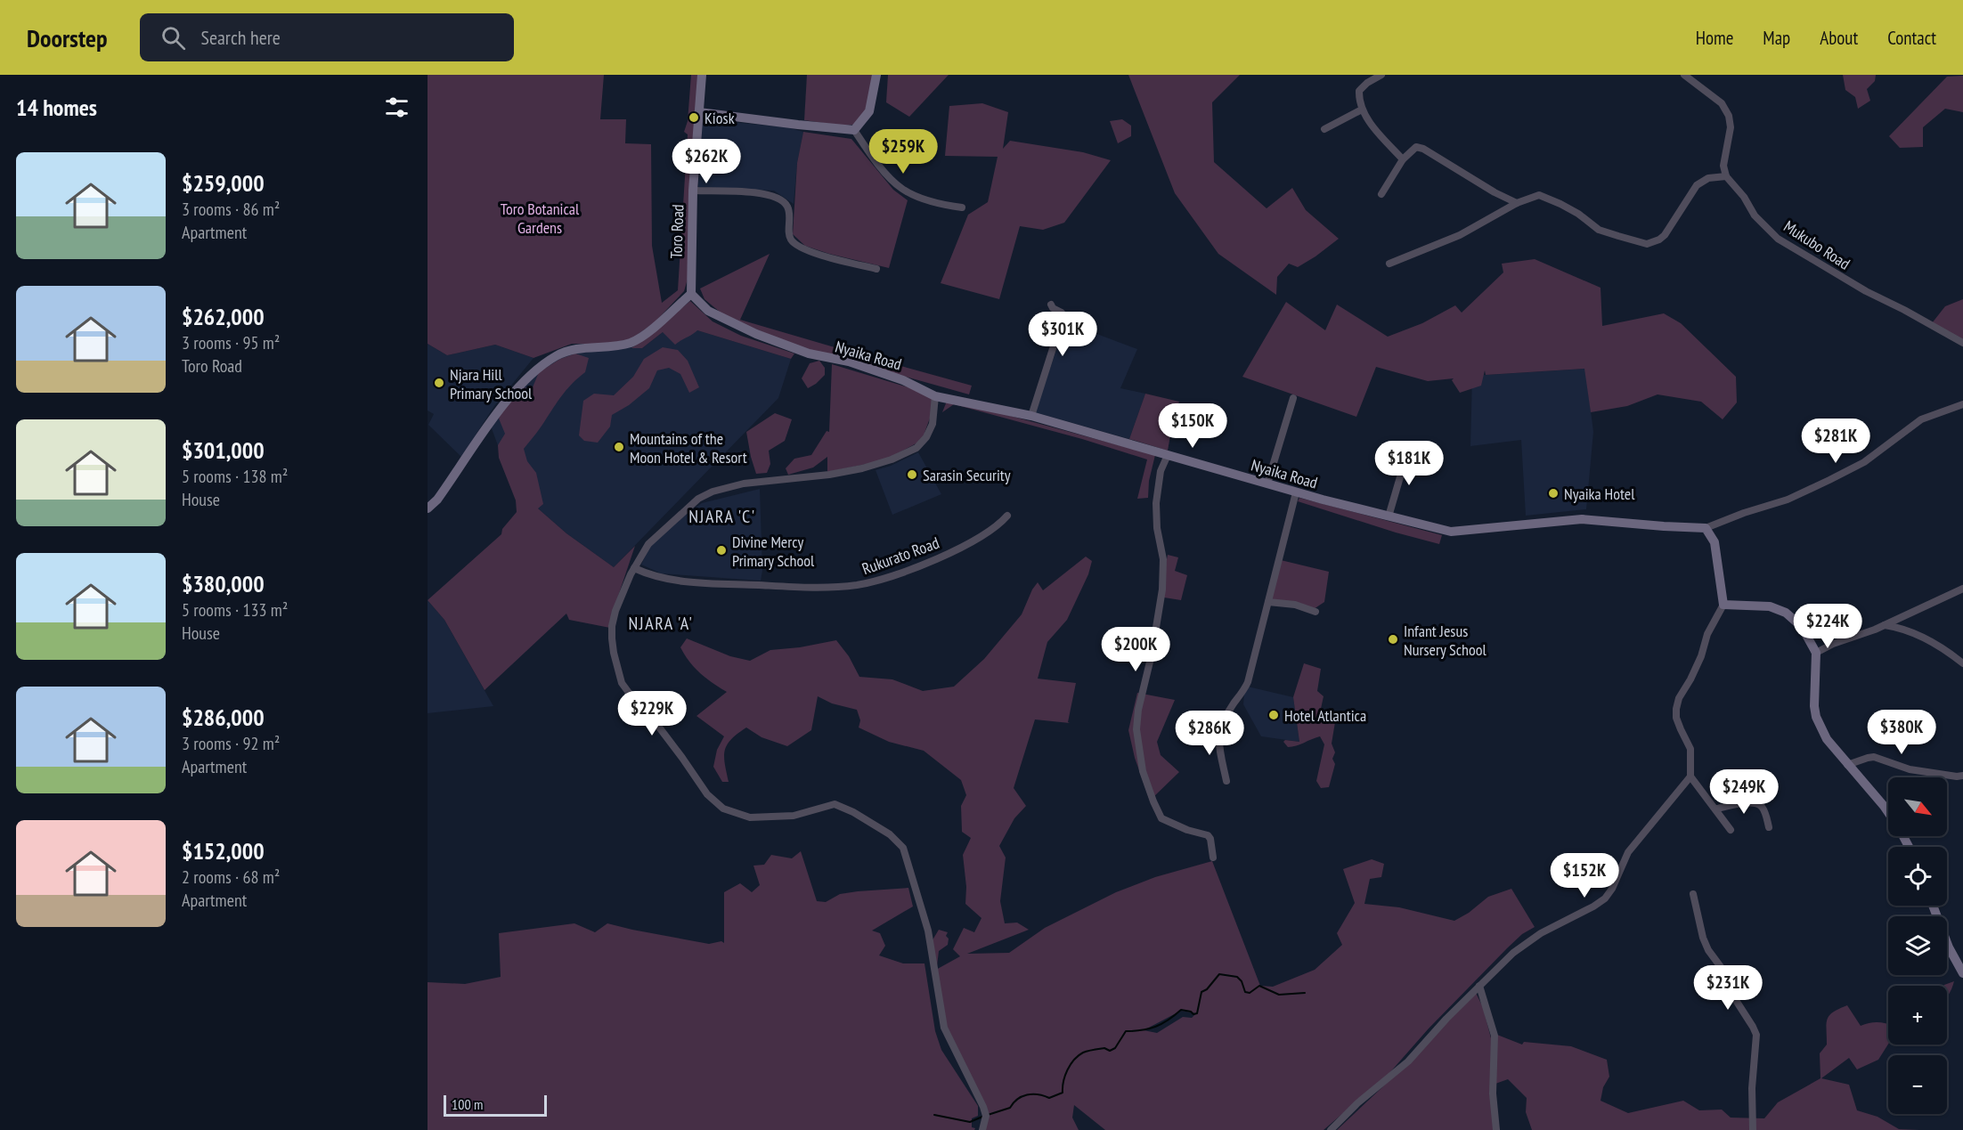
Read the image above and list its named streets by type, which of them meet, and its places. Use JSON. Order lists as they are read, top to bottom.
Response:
{
  "streets": {
    "street": [
      "Toro Road",
      "Mukubo Road",
      "Nyaika Road",
      "Rukurato Road"
    ]
  },
  "crossings": [
    ["Toro Road", "Nyaika Road"]
  ],
  "districts": ["NJARA 'C'", "NJARA 'A'"],
  "parks": ["Toro Botanical Gardens"],
  "places": [
    "Kiosk",
    "Njara Hill Primary School",
    "Mountains of the Moon Hotel & Resort",
    "Sarasin Security",
    "Nyaika Hotel",
    "Divine Mercy Primary School",
    "Infant Jesus Nursery School",
    "Hotel Atlantica"
  ],
  "scale_bar": "100 m",
  "north": "bottom right",
  "page": {
    "header": "Doorstep",
    "search": "Search here",
    "nav": [
      "Home",
      "Map",
      "About",
      "Contact"
    ],
    "heading": "14 homes",
    "price": [
      "$259K",
      "$262K",
      "$301K",
      "$150K",
      "$281K",
      "$181K",
      "$224K",
      "$200K",
      "$229K",
      "$380K",
      "$286K",
      "$249K",
      "$152K",
      "$231K"
    ],
    "list": [
      {
        "name": "$259,000",
        "note": "3 rooms · 86 m² · Apartment"
      },
      {
        "name": "$262,000",
        "note": "3 rooms · 95 m² · Toro Road"
      },
      {
        "name": "$301,000",
        "note": "5 rooms · 138 m² · House"
      },
      {
        "name": "$380,000",
        "note": "5 rooms · 133 m² · House"
      },
      {
        "name": "$286,000",
        "note": "3 rooms · 92 m² · Apartment"
      },
      {
        "name": "$152,000",
        "note": "2 rooms · 68 m² · Apartment"
      }
    ],
    "map_buttons": ["+", "−"],
    "scale": "100 m"
  }
}
